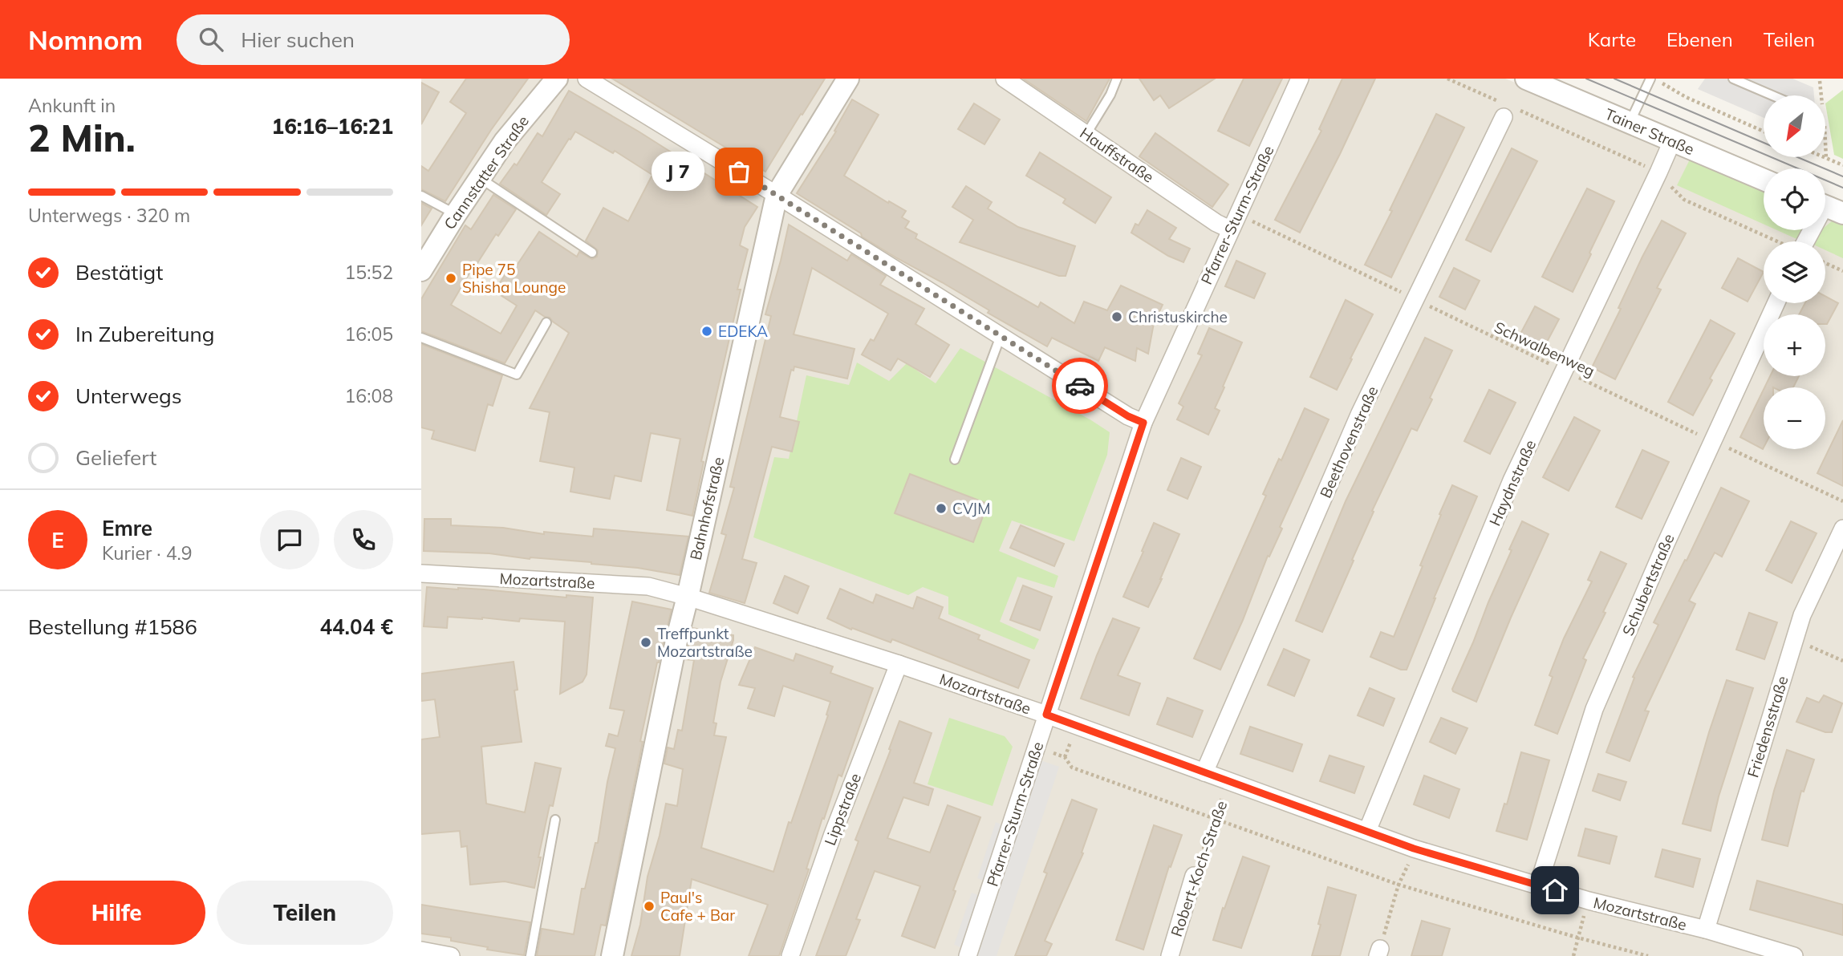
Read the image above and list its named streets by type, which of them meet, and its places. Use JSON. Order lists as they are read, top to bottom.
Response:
{
  "streets": {
    "street": [
      "Tainer Straße",
      "Hauffstraße",
      "Cannstatter Straße",
      "Pfarrer-Sturm-Straße",
      "Beethovenstraße",
      "Haydnstraße",
      "Bahnhofstraße",
      "Mozartstraße",
      "Schubertstraße",
      "Friedensstraße",
      "Lippstraße",
      "Robert-Koch-Straße"
    ],
    "path": ["Schwalbenweg"]
  },
  "crossings": [
    ["Tainer Straße", "Haydnstraße"],
    ["Hauffstraße", "Pfarrer-Sturm-Straße"],
    ["Pfarrer-Sturm-Straße", "Schwalbenweg"],
    ["Pfarrer-Sturm-Straße", "Mozartstraße"],
    ["Schwalbenweg", "Beethovenstraße"],
    ["Schwalbenweg", "Haydnstraße"],
    ["Schwalbenweg", "Schubertstraße"],
    ["Beethovenstraße", "Mozartstraße"],
    ["Haydnstraße", "Mozartstraße"],
    ["Bahnhofstraße", "Mozartstraße"],
    ["Mozartstraße", "Schubertstraße"],
    ["Mozartstraße", "Friedensstraße"],
    ["Mozartstraße", "Lippstraße"],
    ["Mozartstraße", "Robert-Koch-Straße"]
  ],
  "places": [
    "J 7",
    "Pipe 75 Shisha Lounge",
    "Christuskirche",
    "EDEKA",
    "CVJM",
    "Treffpunkt Mozartstraße",
    "Paul's Cafe + Bar"
  ],
  "north": "bottom left",
  "page": {
    "header": "Nomnom",
    "search": "Hier suchen",
    "nav": ["Karte", "Ebenen", "Teilen"],
    "heading": ["2 Min.", "Ankunft in", "16:16–16:21"],
    "panel": [
      "Emre",
      "Kurier · 4.9",
      "Bestellung #1586",
      "44.04 €"
    ],
    "map_buttons": ["+", "−"],
    "bubble": "J 7",
    "bar": "Unterwegs · 320 m",
    "list": [
      ["Bestätigt", "15:52"],
      ["In Zubereitung", "16:05"],
      ["Unterwegs", "16:08"],
      "Geliefert"
    ],
    "round": "E",
    "buttons": ["Hilfe", "Teilen"]
  }
}
